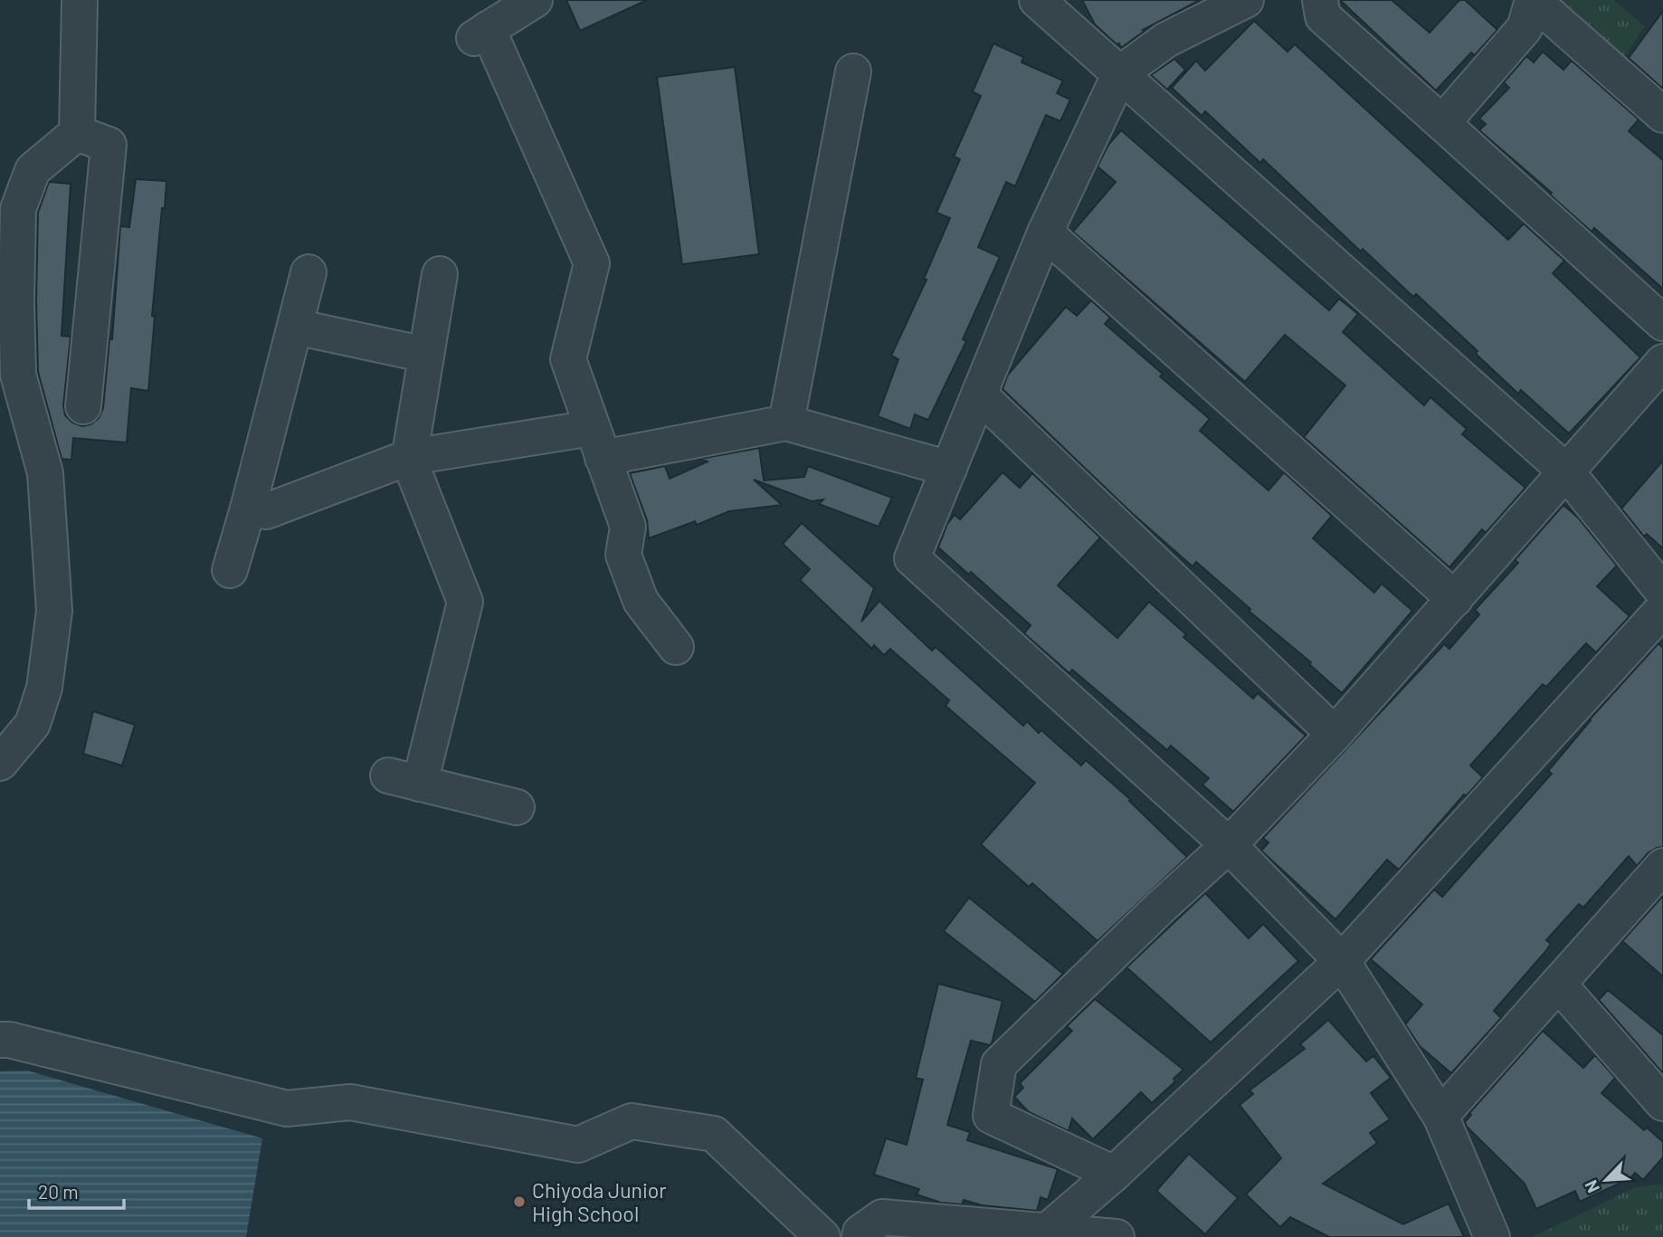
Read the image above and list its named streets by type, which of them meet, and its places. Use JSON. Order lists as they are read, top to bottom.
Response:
{
  "places": ["Chiyoda Junior High School"],
  "scale_bar": "20 m",
  "north": "bottom left"
}
